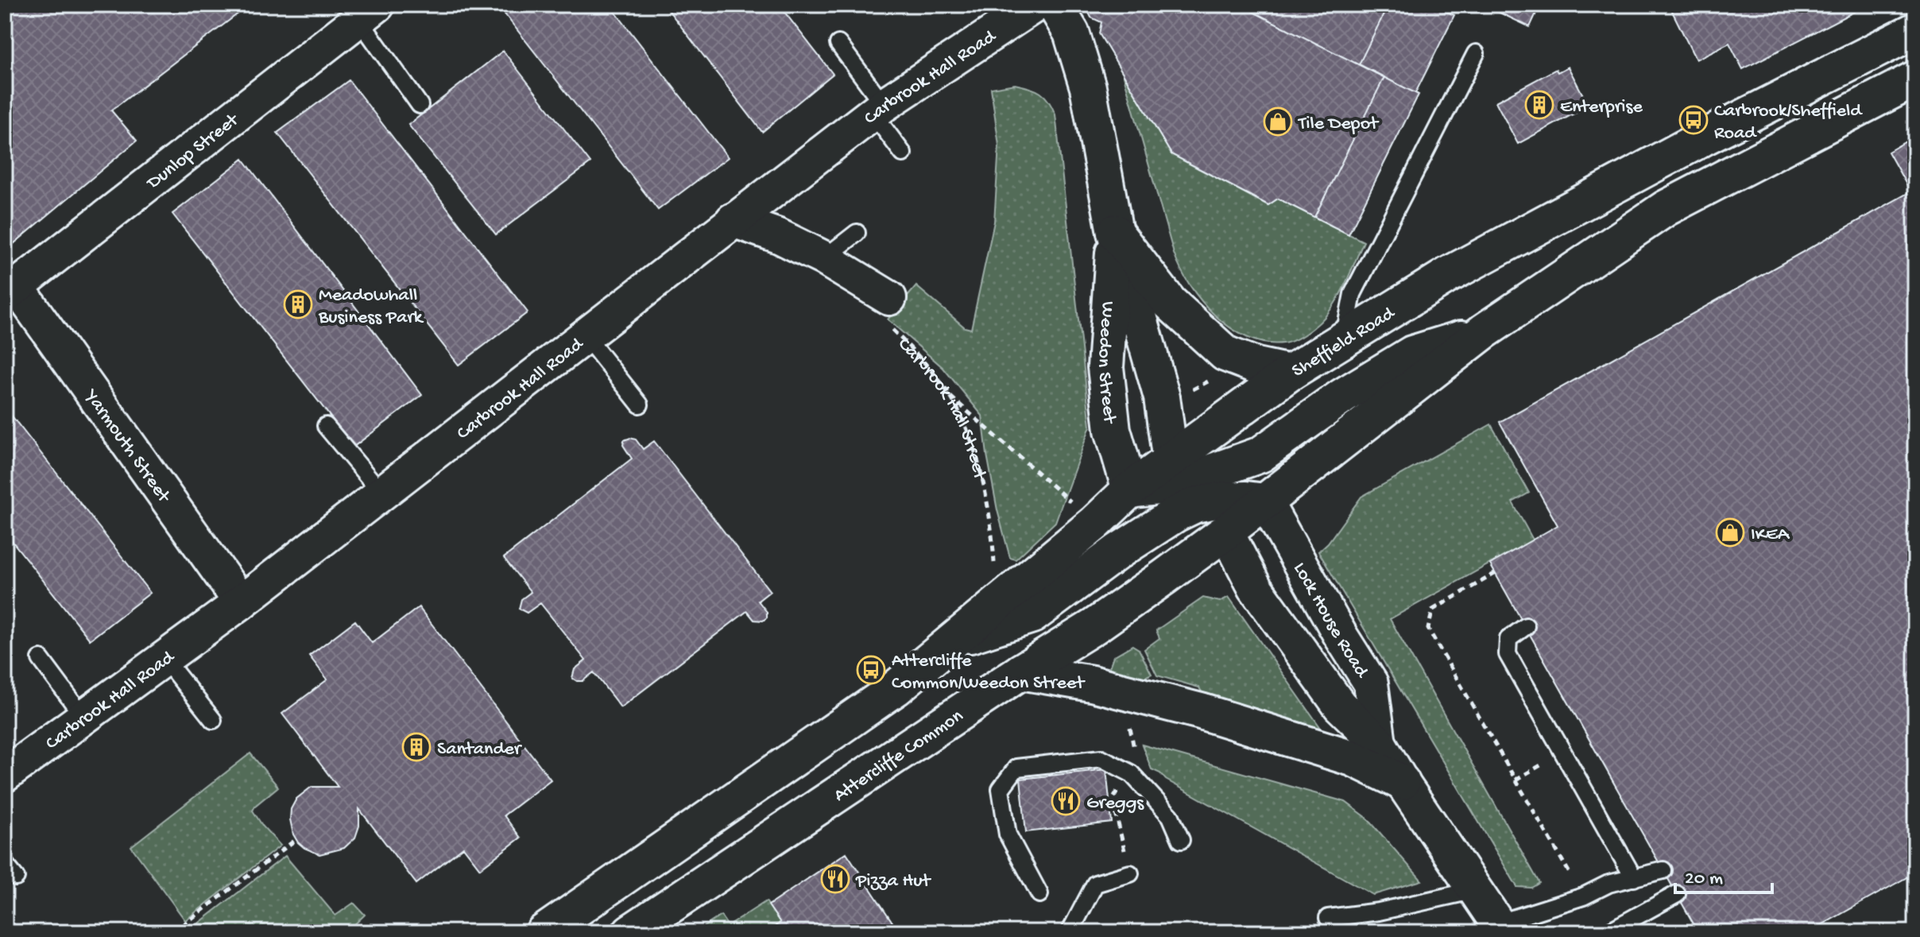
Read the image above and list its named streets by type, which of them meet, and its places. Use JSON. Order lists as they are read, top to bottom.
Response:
{
  "streets": {
    "main road": ["Sheffield Road", "Weedon Street", "Attercliffe Common"],
    "street": [
      "Carbrook Hall Road",
      "Dunlop Street",
      "Yarmouth Street",
      "Lock House Road"
    ],
    "path": ["Carbrook Hall Street"]
  },
  "crossings": [
    ["Carbrook Hall Road", "Yarmouth Street"],
    ["Dunlop Street", "Yarmouth Street"],
    ["Sheffield Road", "Weedon Street"],
    ["Sheffield Road", "Lock House Road"],
    ["Sheffield Road", "Attercliffe Common"],
    ["Weedon Street", "Attercliffe Common"],
    ["Lock House Road", "Attercliffe Common"]
  ],
  "places": {
    "building": ["Enterprise", "Meadowhall Business Park", "Santander"],
    "bus stop": ["Carbrook/Sheffield Road", "Attercliffe Common/Weedon Street"],
    "shop": ["Tile Depot", "IKEA"],
    "restaurant": ["Greggs", "Pizza Hut"]
  },
  "scale_bar": "20 m"
}
